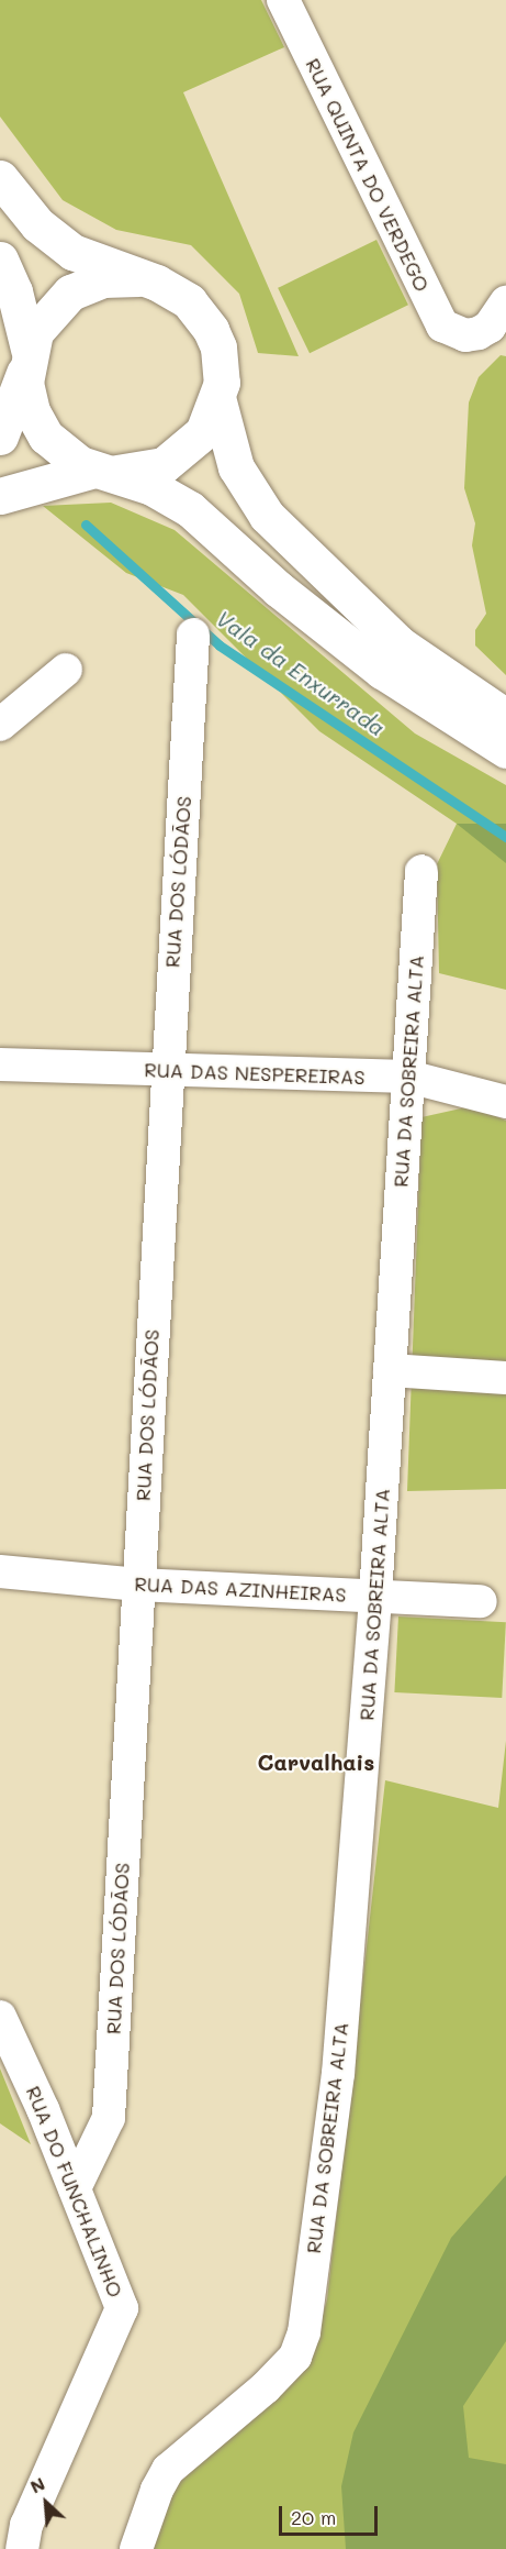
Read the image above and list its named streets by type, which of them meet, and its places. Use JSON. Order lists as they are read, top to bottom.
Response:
{
  "streets": {
    "street": [
      "RUA QUINTA DO VERDEGO",
      "RUA DOS LÓDÃOS",
      "RUA DA SOBREIRA ALTA",
      "RUA DAS NESPEREIRAS",
      "RUA DAS AZINHEIRAS",
      "RUA DO FUNCHALINHO"
    ]
  },
  "crossings": [
    ["RUA DOS LÓDÃOS", "RUA DAS NESPEREIRAS"],
    ["RUA DOS LÓDÃOS", "RUA DAS AZINHEIRAS"],
    ["RUA DOS LÓDÃOS", "RUA DO FUNCHALINHO"],
    ["RUA DA SOBREIRA ALTA", "RUA DAS NESPEREIRAS"],
    ["RUA DA SOBREIRA ALTA", "RUA DAS AZINHEIRAS"]
  ],
  "districts": ["Carvalhais"],
  "water": ["Vala da Enxurrada"],
  "scale_bar": "20 m",
  "north": "top left"
}
